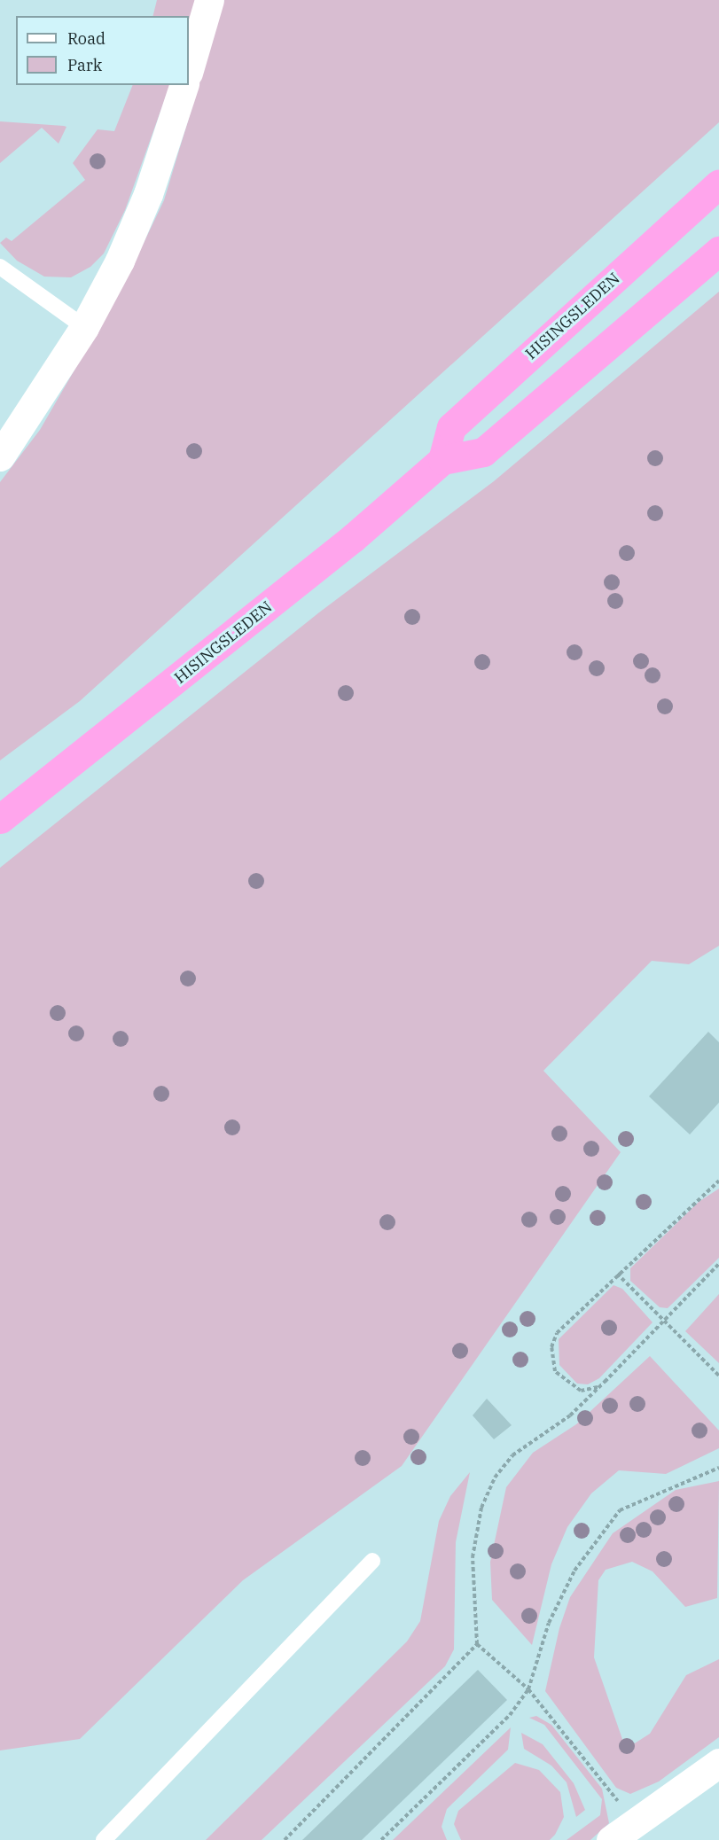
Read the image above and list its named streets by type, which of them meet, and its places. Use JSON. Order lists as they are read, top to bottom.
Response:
{
  "streets": {
    "highway": ["HISINGSLEDEN"]
  },
  "legend": ["Road", "Park"]
}
